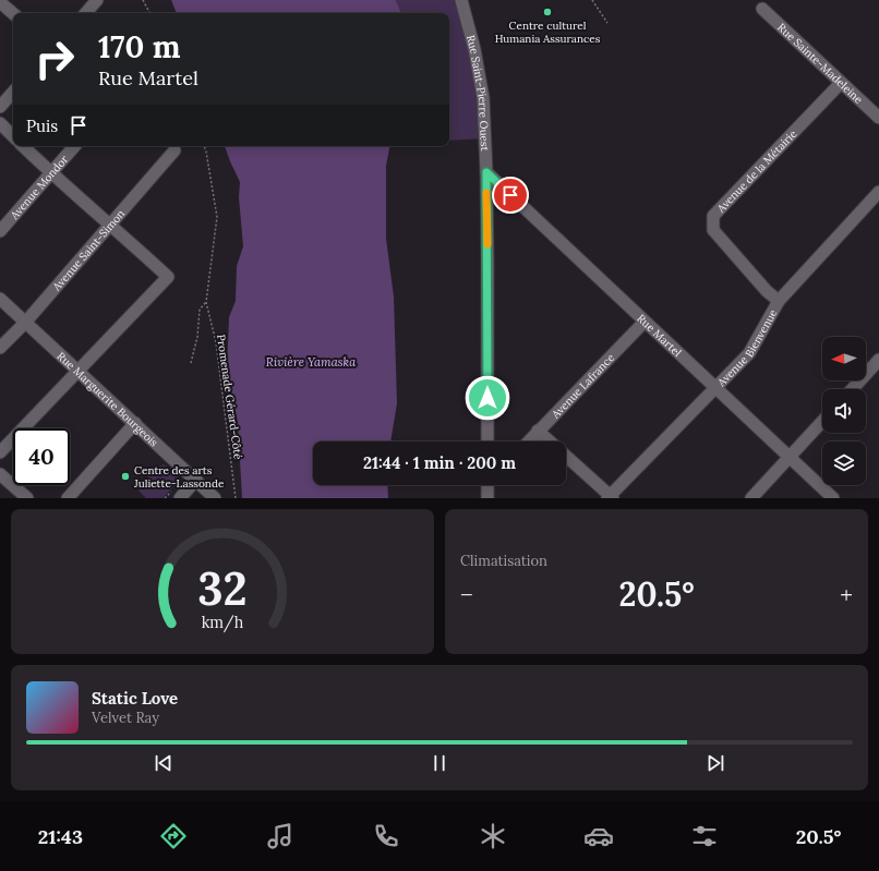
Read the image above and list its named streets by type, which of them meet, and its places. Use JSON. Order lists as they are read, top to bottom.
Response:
{
  "streets": {
    "street": [
      "Rue Sainte-Madeleine",
      "Rue Saint-Pierre Ouest",
      "Avenue de la Métairie",
      "Avenue Mondor",
      "Avenue Saint-Simon",
      "Rue Martel",
      "Avenue Bienvenue",
      "Avenue Lafrance",
      "Rue Marguerite Bourgeois"
    ],
    "path": ["Promenade Gérard-Côté"]
  },
  "crossings": [
    ["Rue Sainte-Madeleine", "Avenue de la Métairie"],
    ["Rue Saint-Pierre Ouest", "Rue Martel"],
    ["Avenue de la Métairie", "Avenue Bienvenue"],
    ["Avenue Saint-Simon", "Rue Marguerite Bourgeois"],
    ["Rue Martel", "Avenue Bienvenue"],
    ["Rue Martel", "Avenue Lafrance"]
  ],
  "water": ["Rivière Yamaska"],
  "places": ["Centre culturel Humania Assurances", "Centre des arts Juliette-Lassonde"],
  "north": "left",
  "page": {
    "turn": ["170 m", "Rue Martel"],
    "then": "Puis",
    "limit": "40",
    "trip": "21:44 · 1 min · 200 m",
    "tile": "Climatisation",
    "heat": ["−", "20.5°", "+"],
    "song": ["Static Love", "Velvet Ray"],
    "tabs": ["21:43", "20.5°"],
    "gauge": ["32", "km/h"]
  }
}
